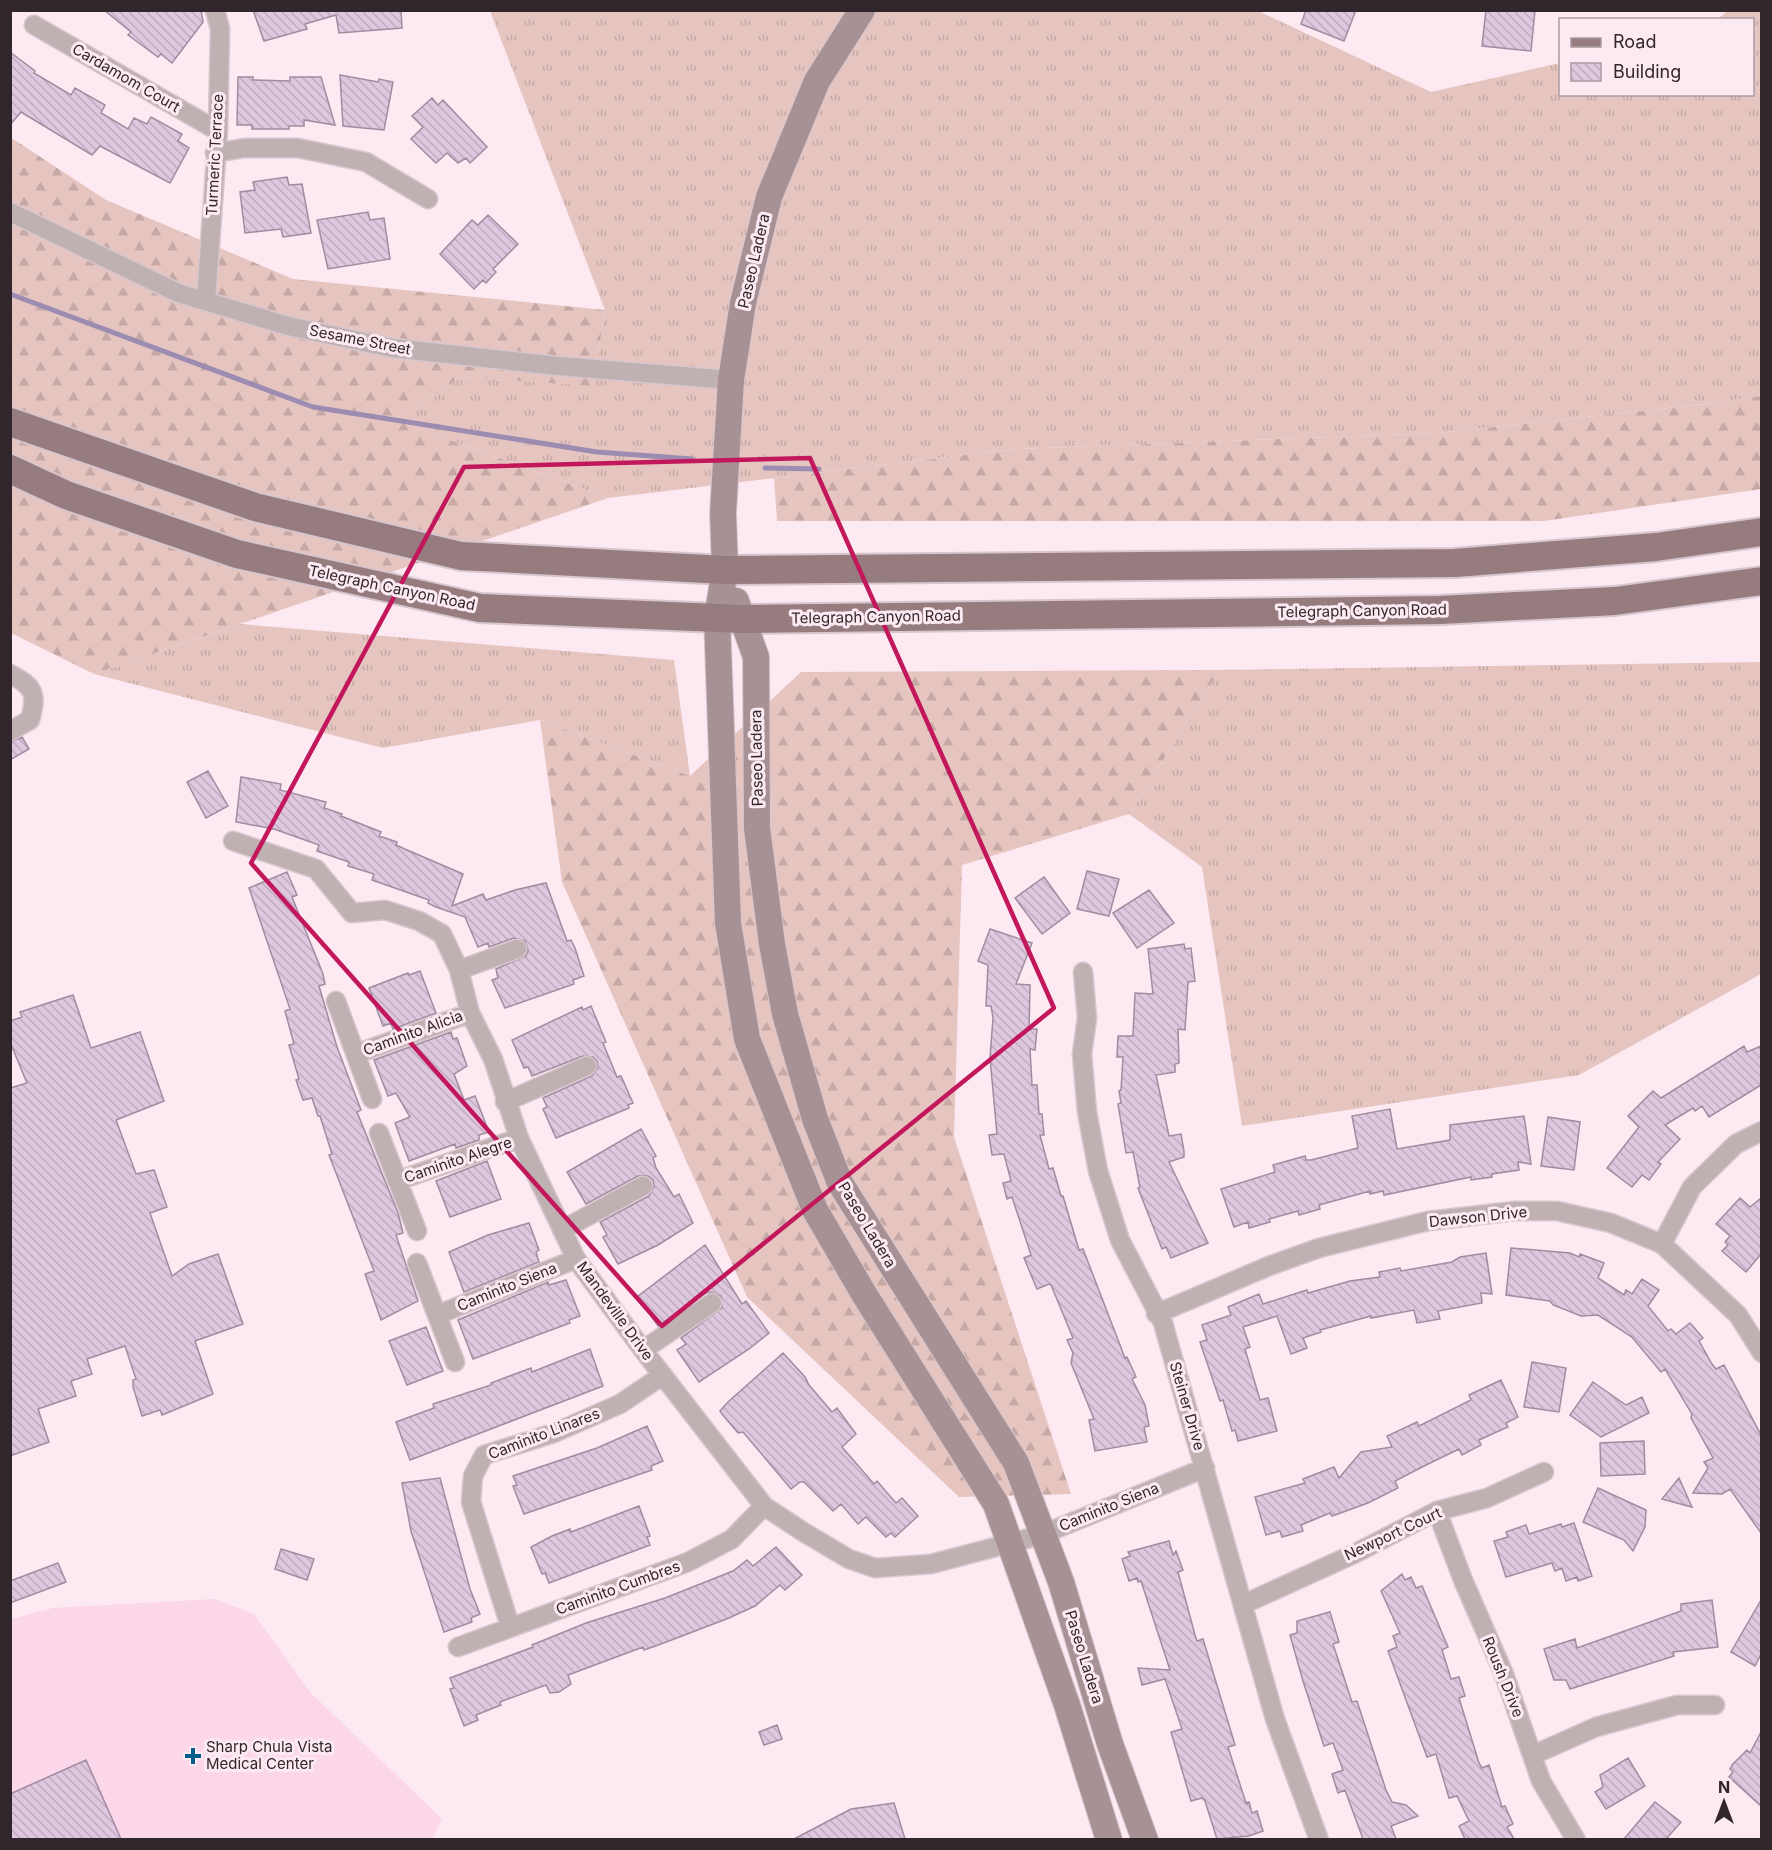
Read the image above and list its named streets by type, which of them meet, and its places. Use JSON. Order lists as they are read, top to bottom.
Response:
{
  "streets": {
    "main road": ["Paseo Ladera", "Telegraph Canyon Road"],
    "street": [
      "Cardamom Court",
      "Turmeric Terrace",
      "Sesame Street",
      "Caminito Alicia",
      "Caminito Alegre",
      "Dawson Drive",
      "Caminito Siena",
      "Mandeville Drive",
      "Steiner Drive",
      "Caminito Linares",
      "Newport Court",
      "Caminito Cumbres",
      "Roush Drive"
    ]
  },
  "crossings": [
    ["Cardamom Court", "Turmeric Terrace"],
    ["Turmeric Terrace", "Sesame Street"],
    ["Paseo Ladera", "Sesame Street"],
    ["Paseo Ladera", "Telegraph Canyon Road"],
    ["Paseo Ladera", "Caminito Siena"],
    ["Paseo Ladera", "Mandeville Drive"],
    ["Caminito Alicia", "Mandeville Drive"],
    ["Caminito Alegre", "Mandeville Drive"],
    ["Dawson Drive", "Steiner Drive"],
    ["Caminito Siena", "Mandeville Drive"],
    ["Caminito Siena", "Steiner Drive"],
    ["Mandeville Drive", "Caminito Linares"],
    ["Mandeville Drive", "Caminito Cumbres"],
    ["Steiner Drive", "Newport Court"],
    ["Caminito Linares", "Caminito Cumbres"],
    ["Newport Court", "Roush Drive"]
  ],
  "places": {
    "health": ["Sharp Chula Vista Medical Center"]
  },
  "legend": ["Road", "Building"],
  "north": "top"
}
